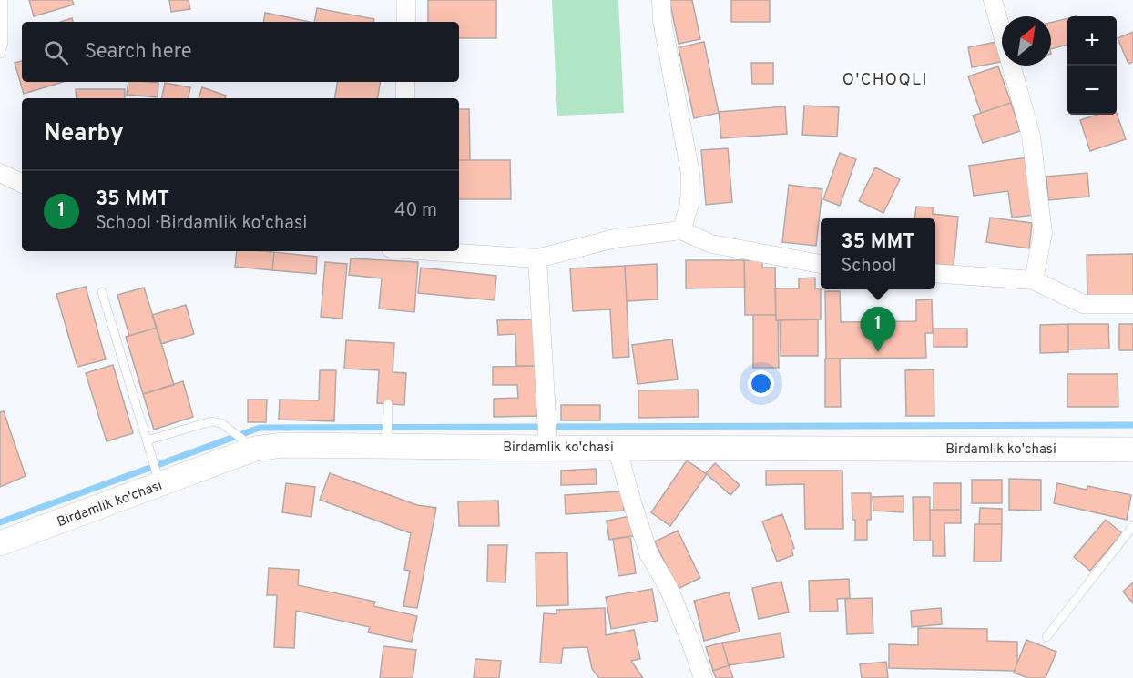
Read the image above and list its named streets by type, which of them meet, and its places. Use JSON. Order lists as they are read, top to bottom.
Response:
{
  "streets": {
    "street": ["Birdamlik ko'chasi"]
  },
  "districts": ["O'CHOQLI"],
  "north": "top right",
  "page": {
    "map_buttons": ["+", "−"],
    "search": "Search here",
    "heading": "Nearby",
    "list": [
      {
        "mark": "1",
        "name": "35 MMT",
        "note": "School · Birdamlik ko'chasi",
        "value": "40 m"
      }
    ],
    "popup": ["35 MMT", "School"],
    "pins": "1"
  }
}
